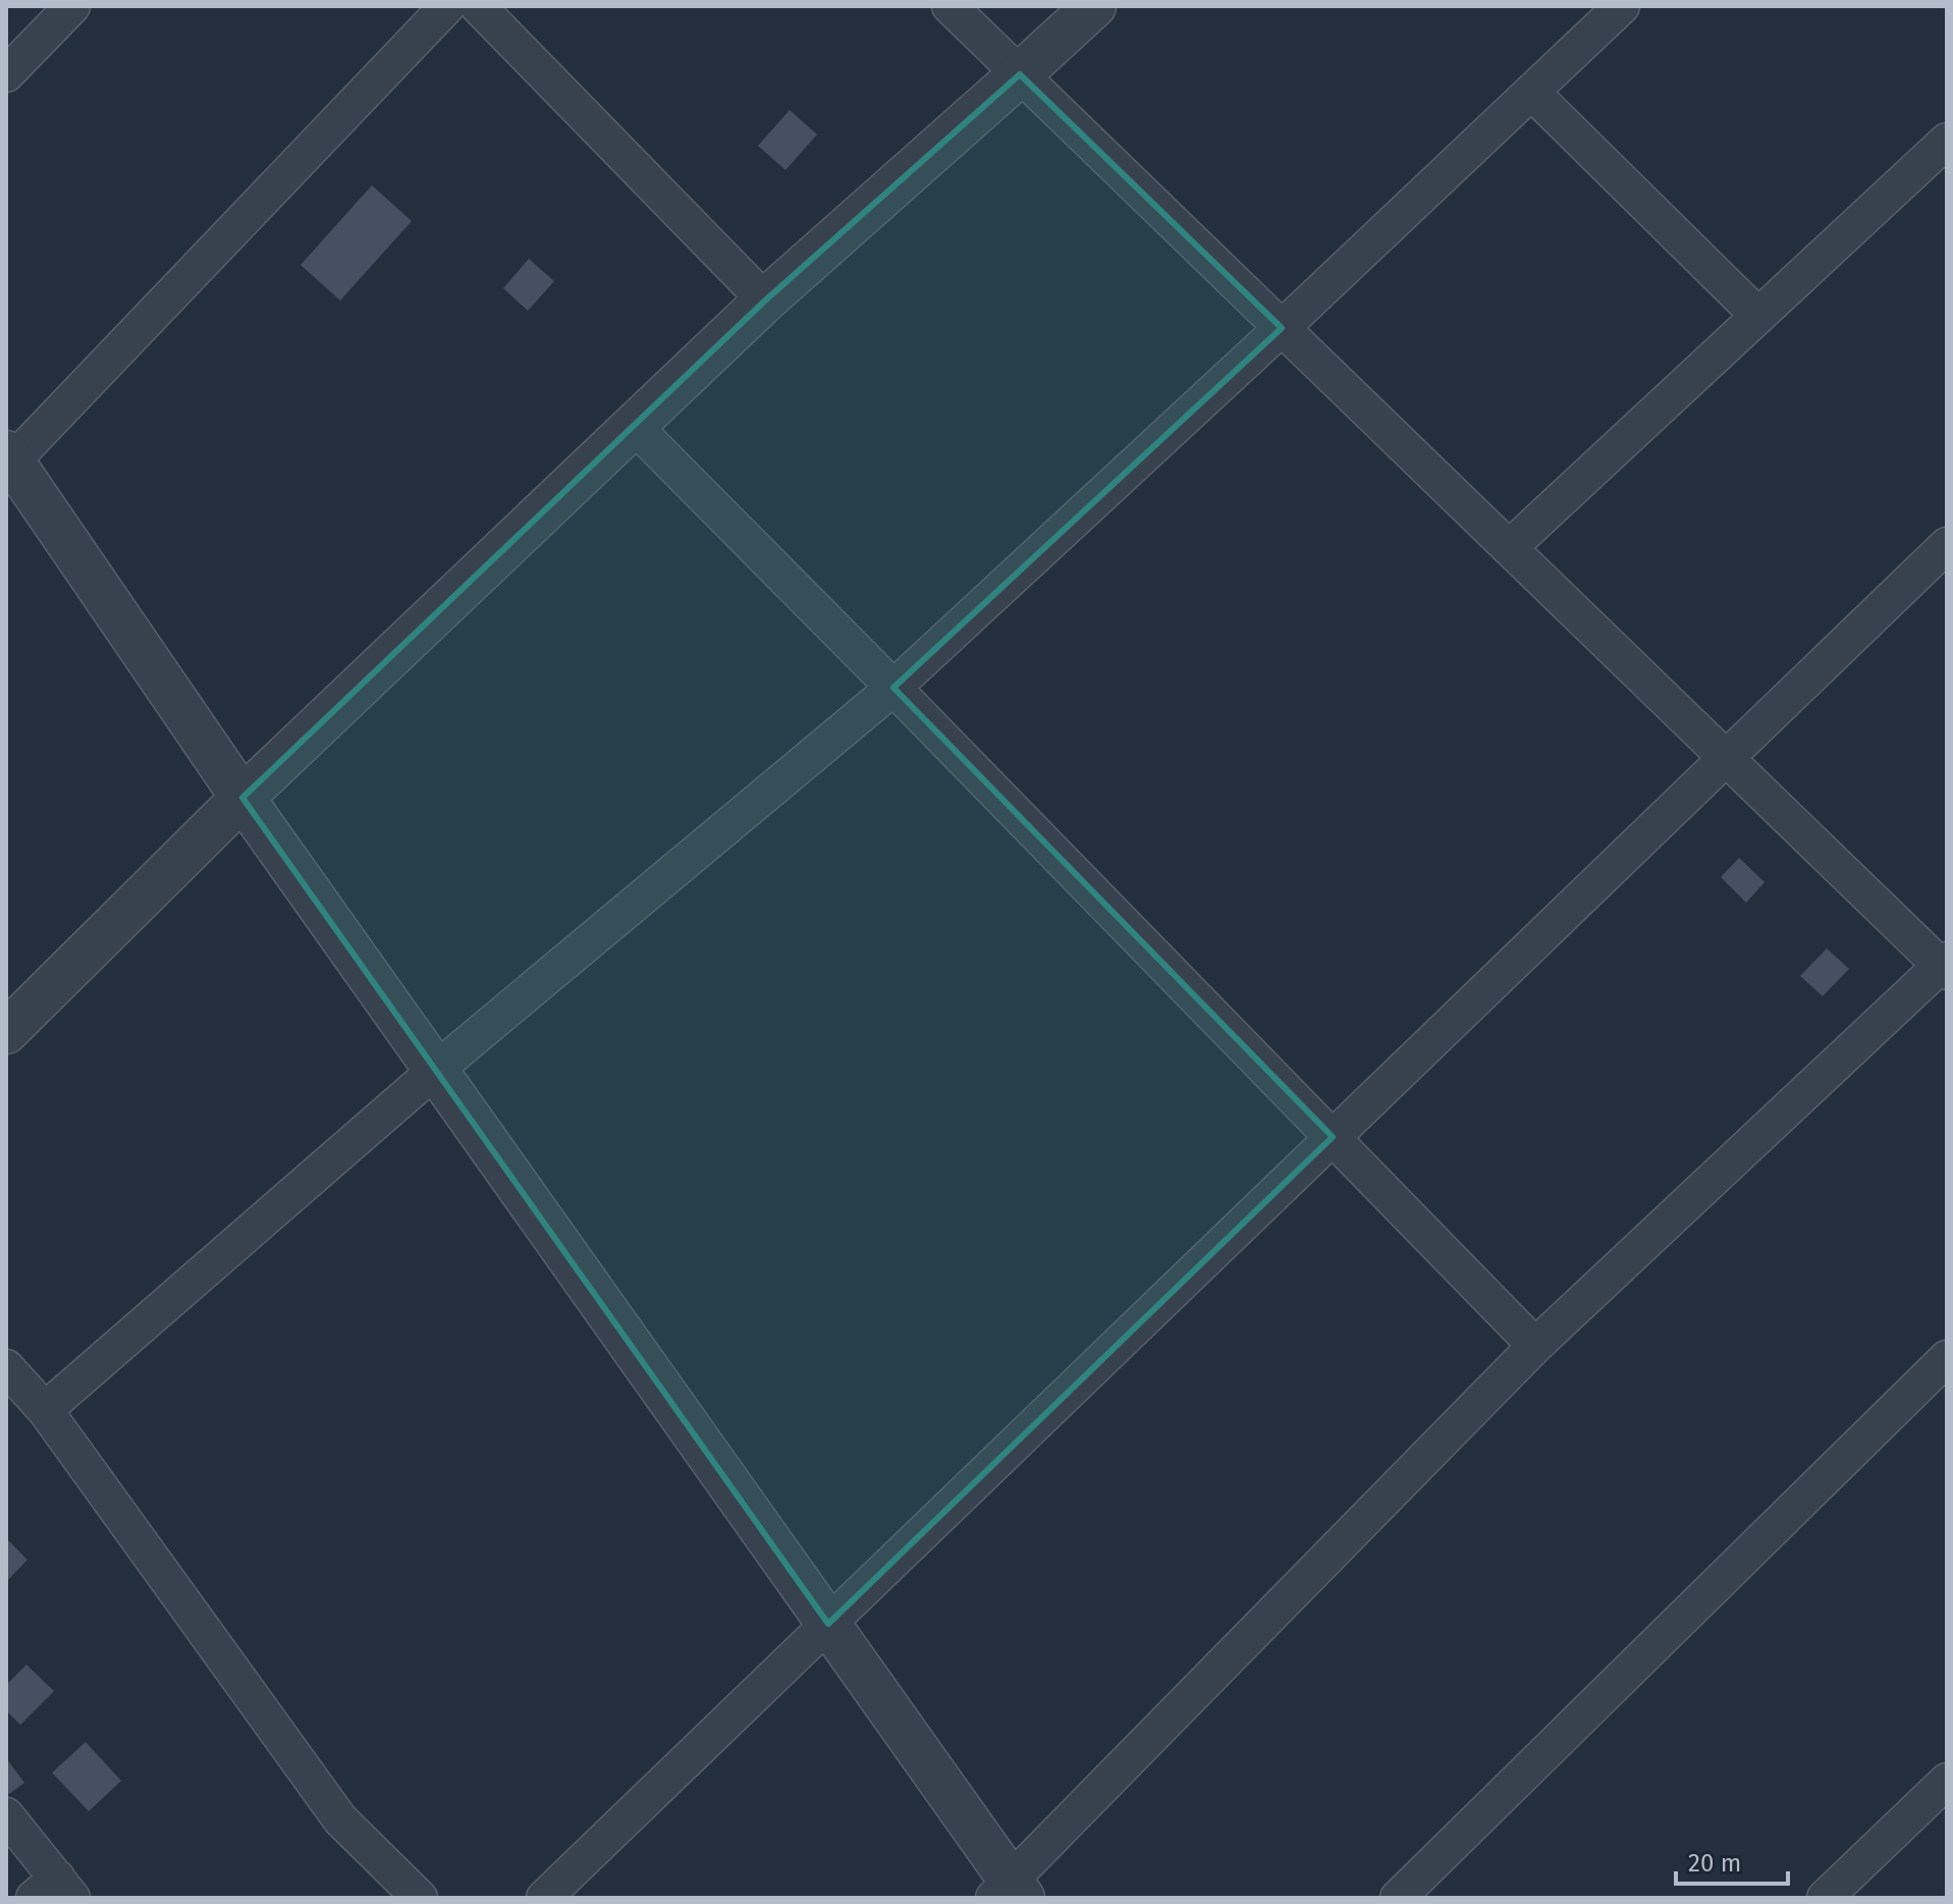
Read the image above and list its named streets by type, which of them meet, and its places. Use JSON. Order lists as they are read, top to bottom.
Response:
{
  "scale_bar": "20 m"
}
